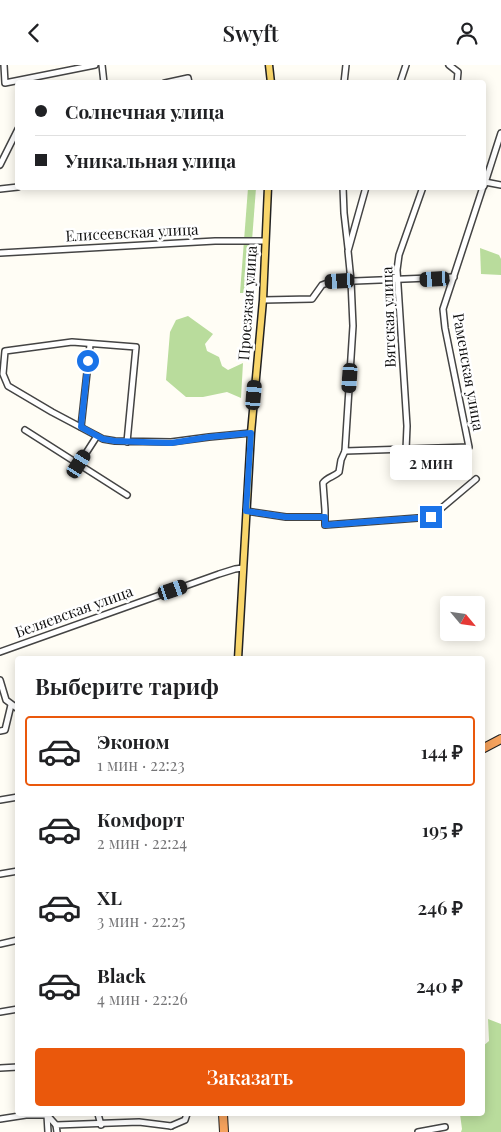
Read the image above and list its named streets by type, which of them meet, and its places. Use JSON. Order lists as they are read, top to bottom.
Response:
{
  "streets": {
    "main road": ["Проезжая улица"],
    "street": [
      "Елисеевская улица",
      "Вятская улица",
      "Раменская улица",
      "Беляевская улица"
    ]
  },
  "crossings": [
    ["Елисеевская улица", "Проезжая улица"],
    ["Проезжая улица", "Беляевская улица"],
    ["Вятская улица", "Раменская улица"]
  ],
  "north": "bottom right",
  "page": {
    "header": "Swyft",
    "banner": ["Солнечная улица", "Уникальная улица"],
    "bubble": "2 мин",
    "heading": "Выберите тариф",
    "list": [
      {
        "name": "Эконом",
        "note": "1 мин · 22:23",
        "value": "144 ₽"
      },
      {
        "name": "Комфорт",
        "note": "2 мин · 22:24",
        "value": "195 ₽"
      },
      {
        "name": "XL",
        "note": "3 мин · 22:25",
        "value": "246 ₽"
      },
      {
        "name": "Black",
        "note": "4 мин · 22:26",
        "value": "240 ₽"
      }
    ],
    "buttons": "Заказать"
  }
}
